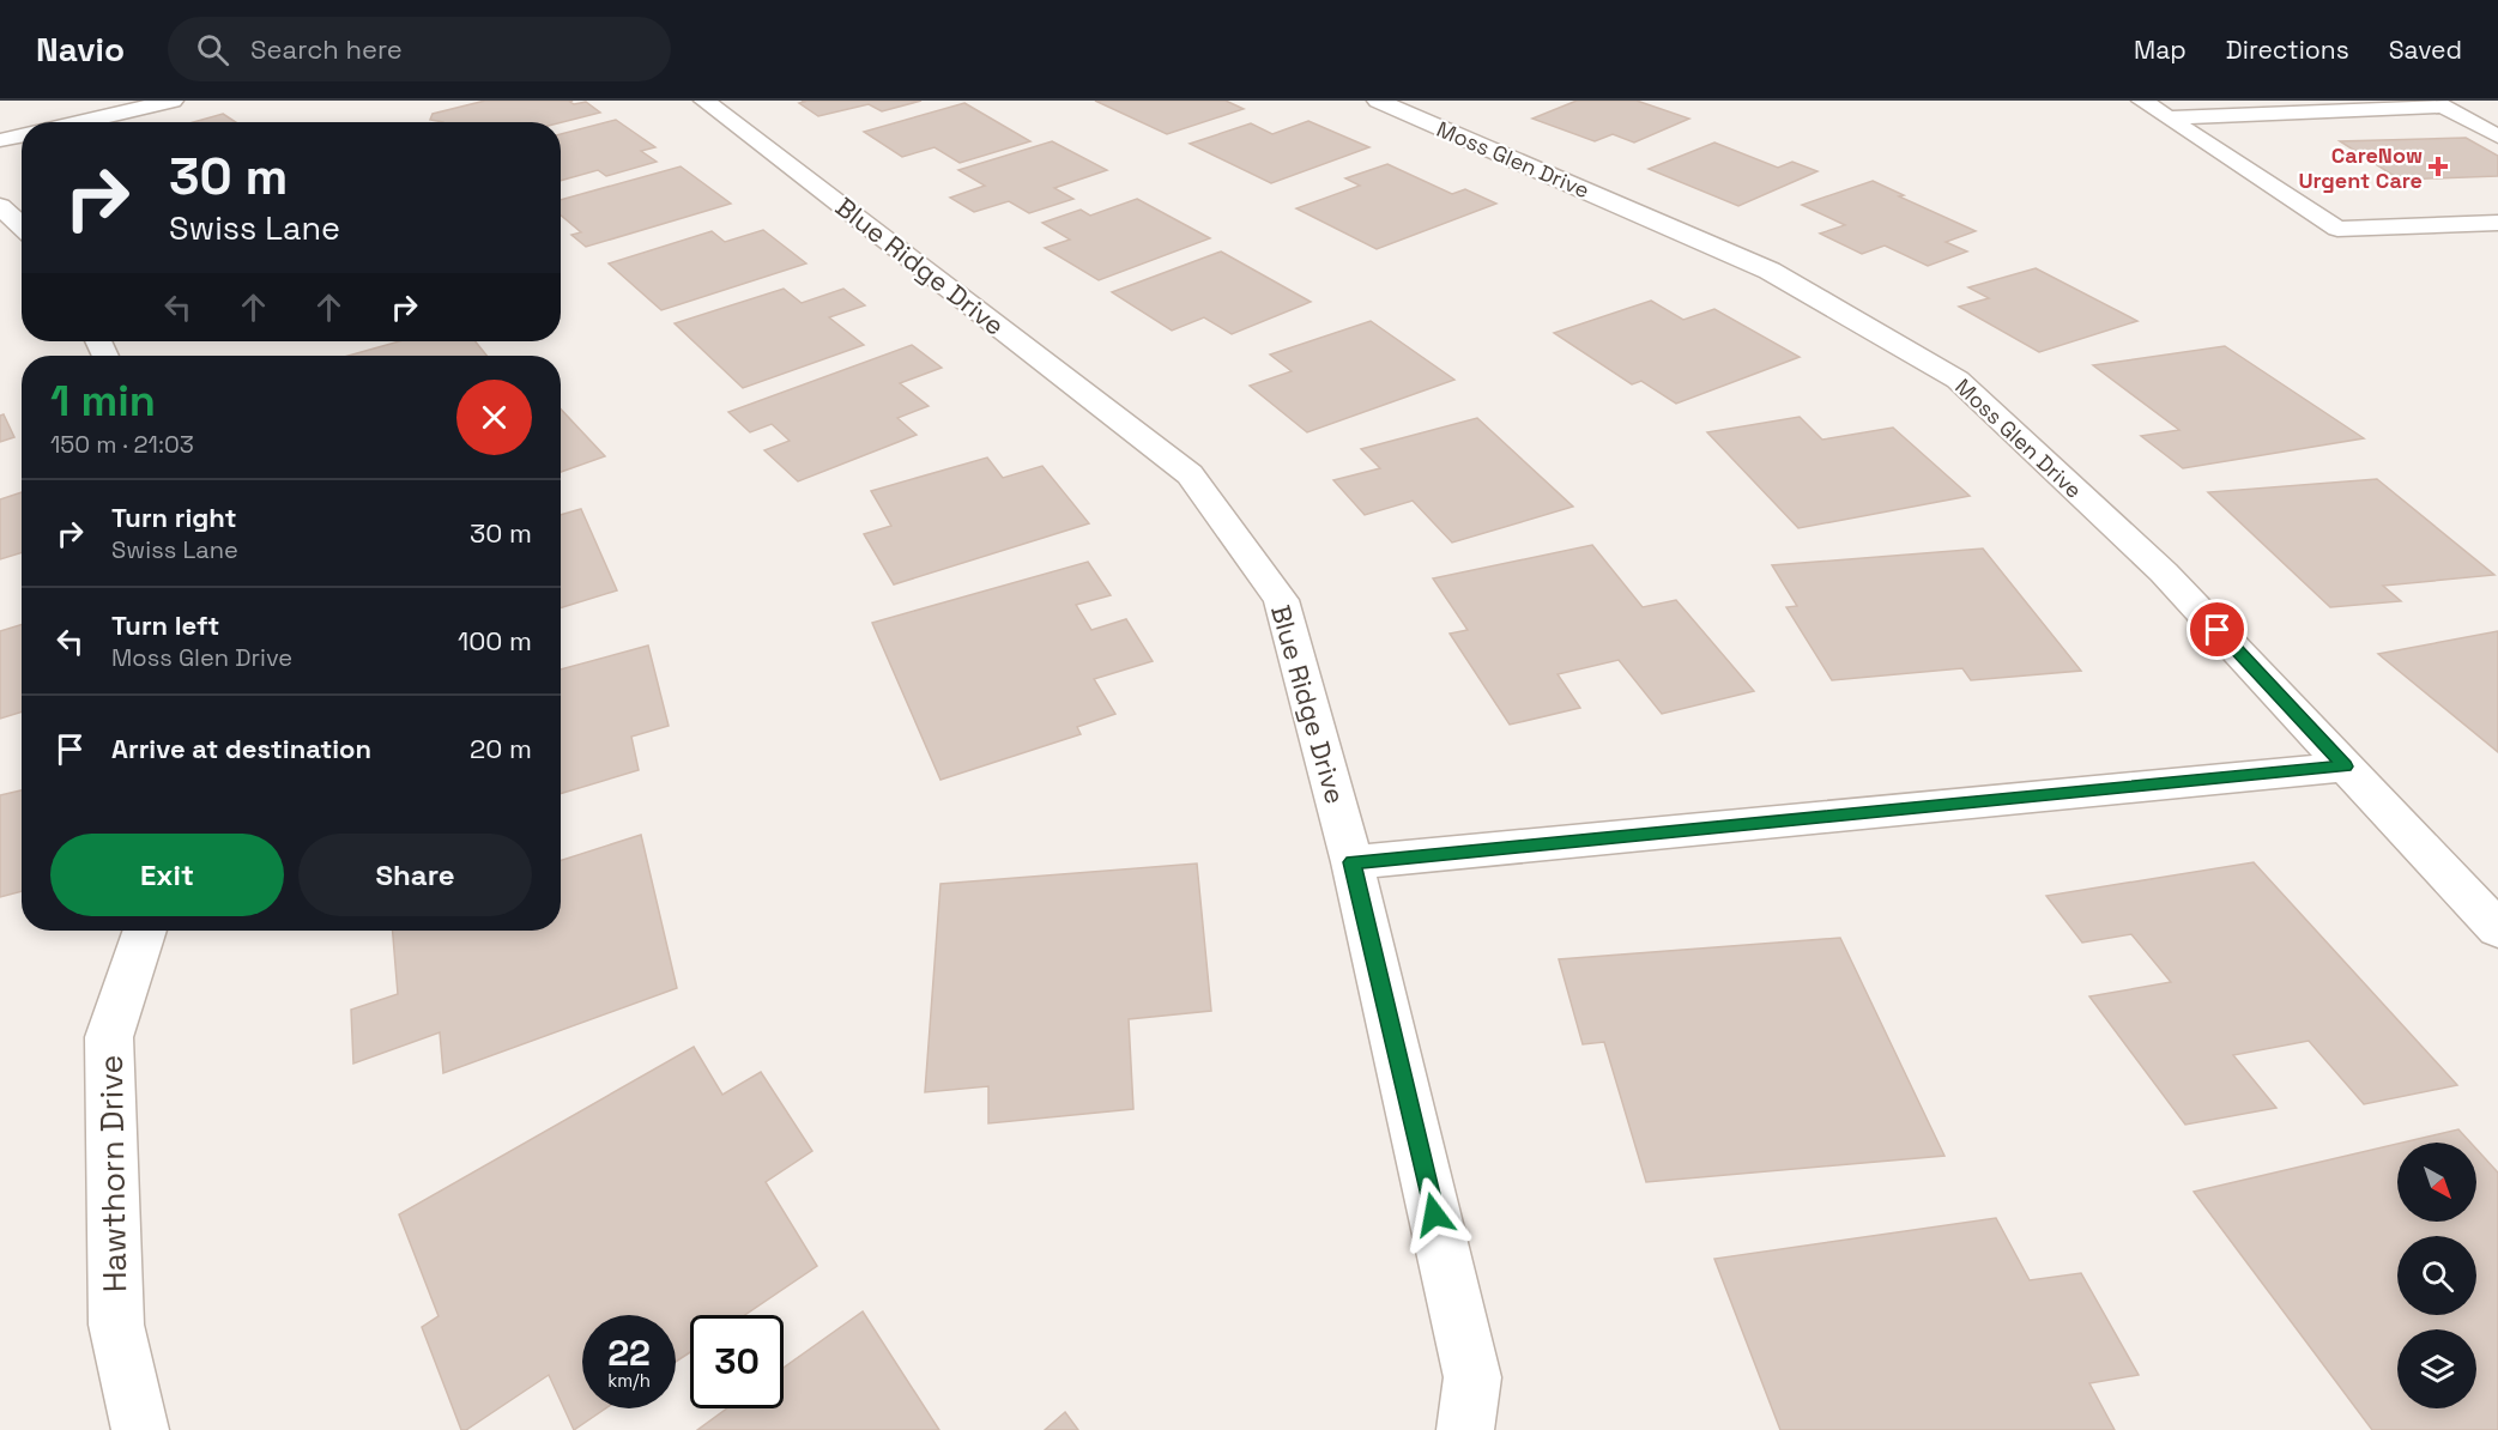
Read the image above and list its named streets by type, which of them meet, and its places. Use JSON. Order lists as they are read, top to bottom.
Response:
{
  "streets": {
    "street": ["Moss Glen Drive", "Blue Ridge Drive", "Hawthorn Drive"]
  },
  "places": {
    "health": ["CareNow Urgent Care"]
  },
  "north": "bottom right",
  "page": {
    "header": "Navio",
    "search": "Search here",
    "nav": ["Map", "Directions", "Saved"],
    "turn": ["30 m", "Swiss Lane"],
    "heading": ["1 min", "150 m · 21:03"],
    "list": [
      {
        "name": "Turn right",
        "note": "Swiss Lane",
        "value": "30 m"
      },
      {
        "name": "Turn left",
        "note": "Moss Glen Drive",
        "value": "100 m"
      },
      {
        "name": "Arrive at destination",
        "value": "20 m"
      }
    ],
    "buttons": ["Exit", "Share"],
    "speed": "22 km/h",
    "limit": "30"
  }
}
